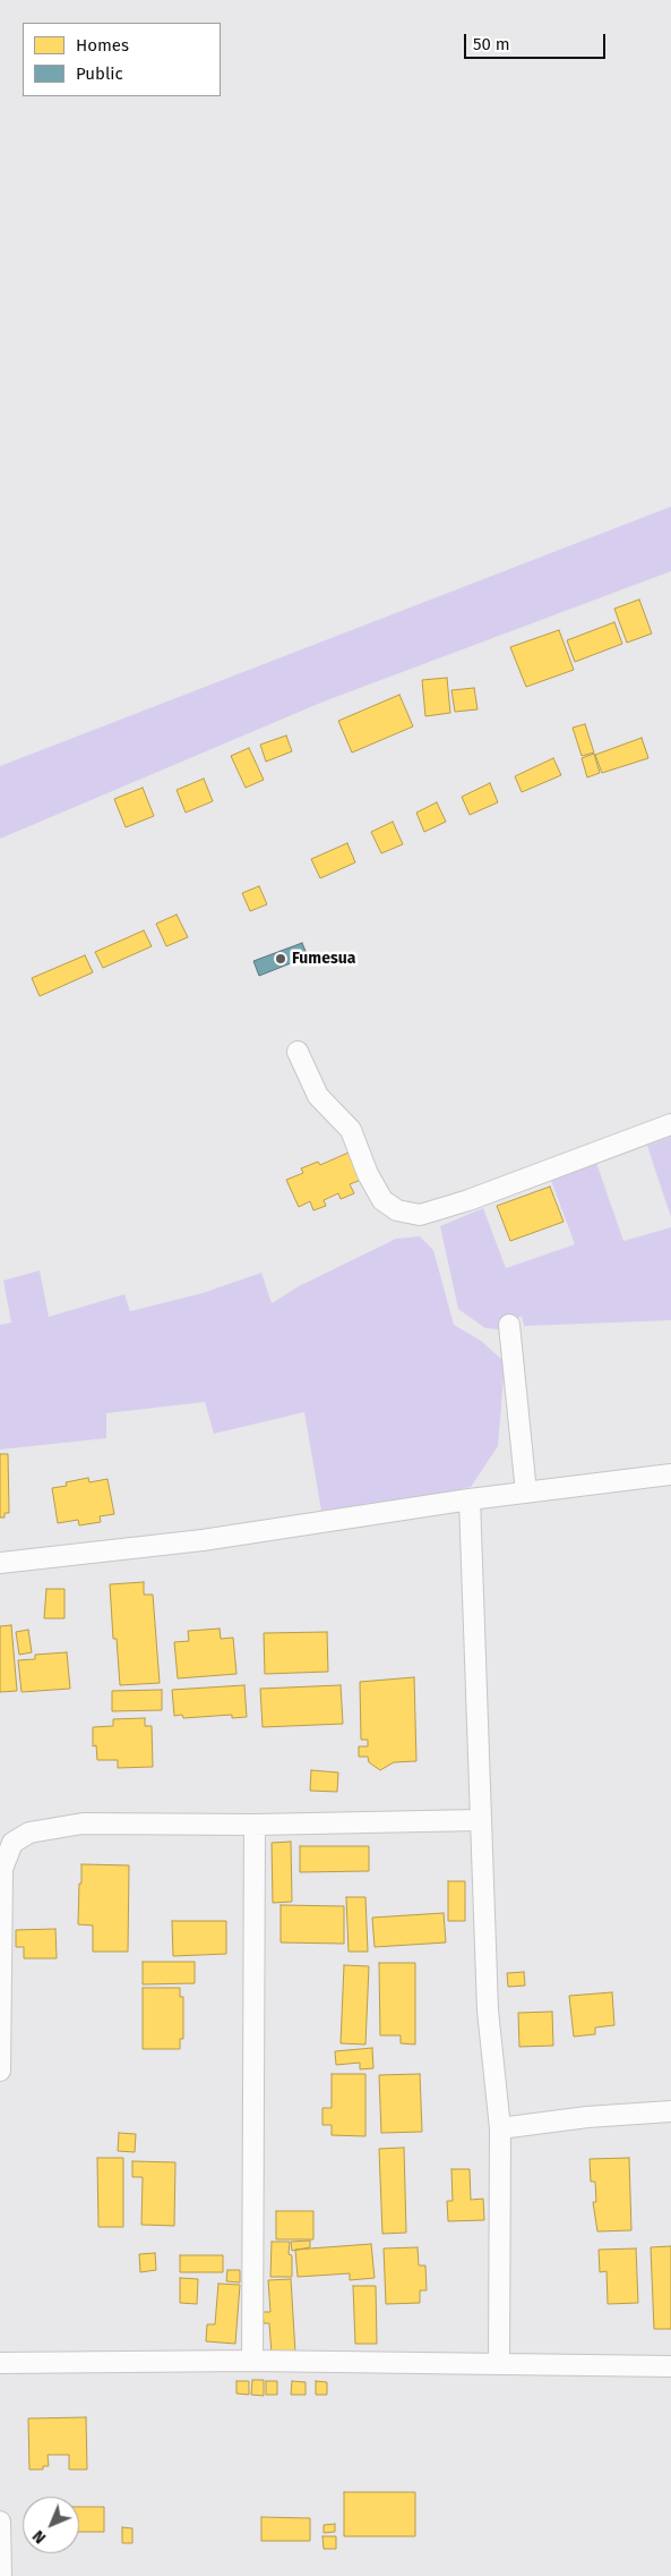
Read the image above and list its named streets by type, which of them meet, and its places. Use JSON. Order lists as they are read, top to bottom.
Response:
{
  "places": ["Fumesua"],
  "legend": ["Homes", "Public"],
  "scale_bar": "50 m",
  "north": "bottom left"
}
